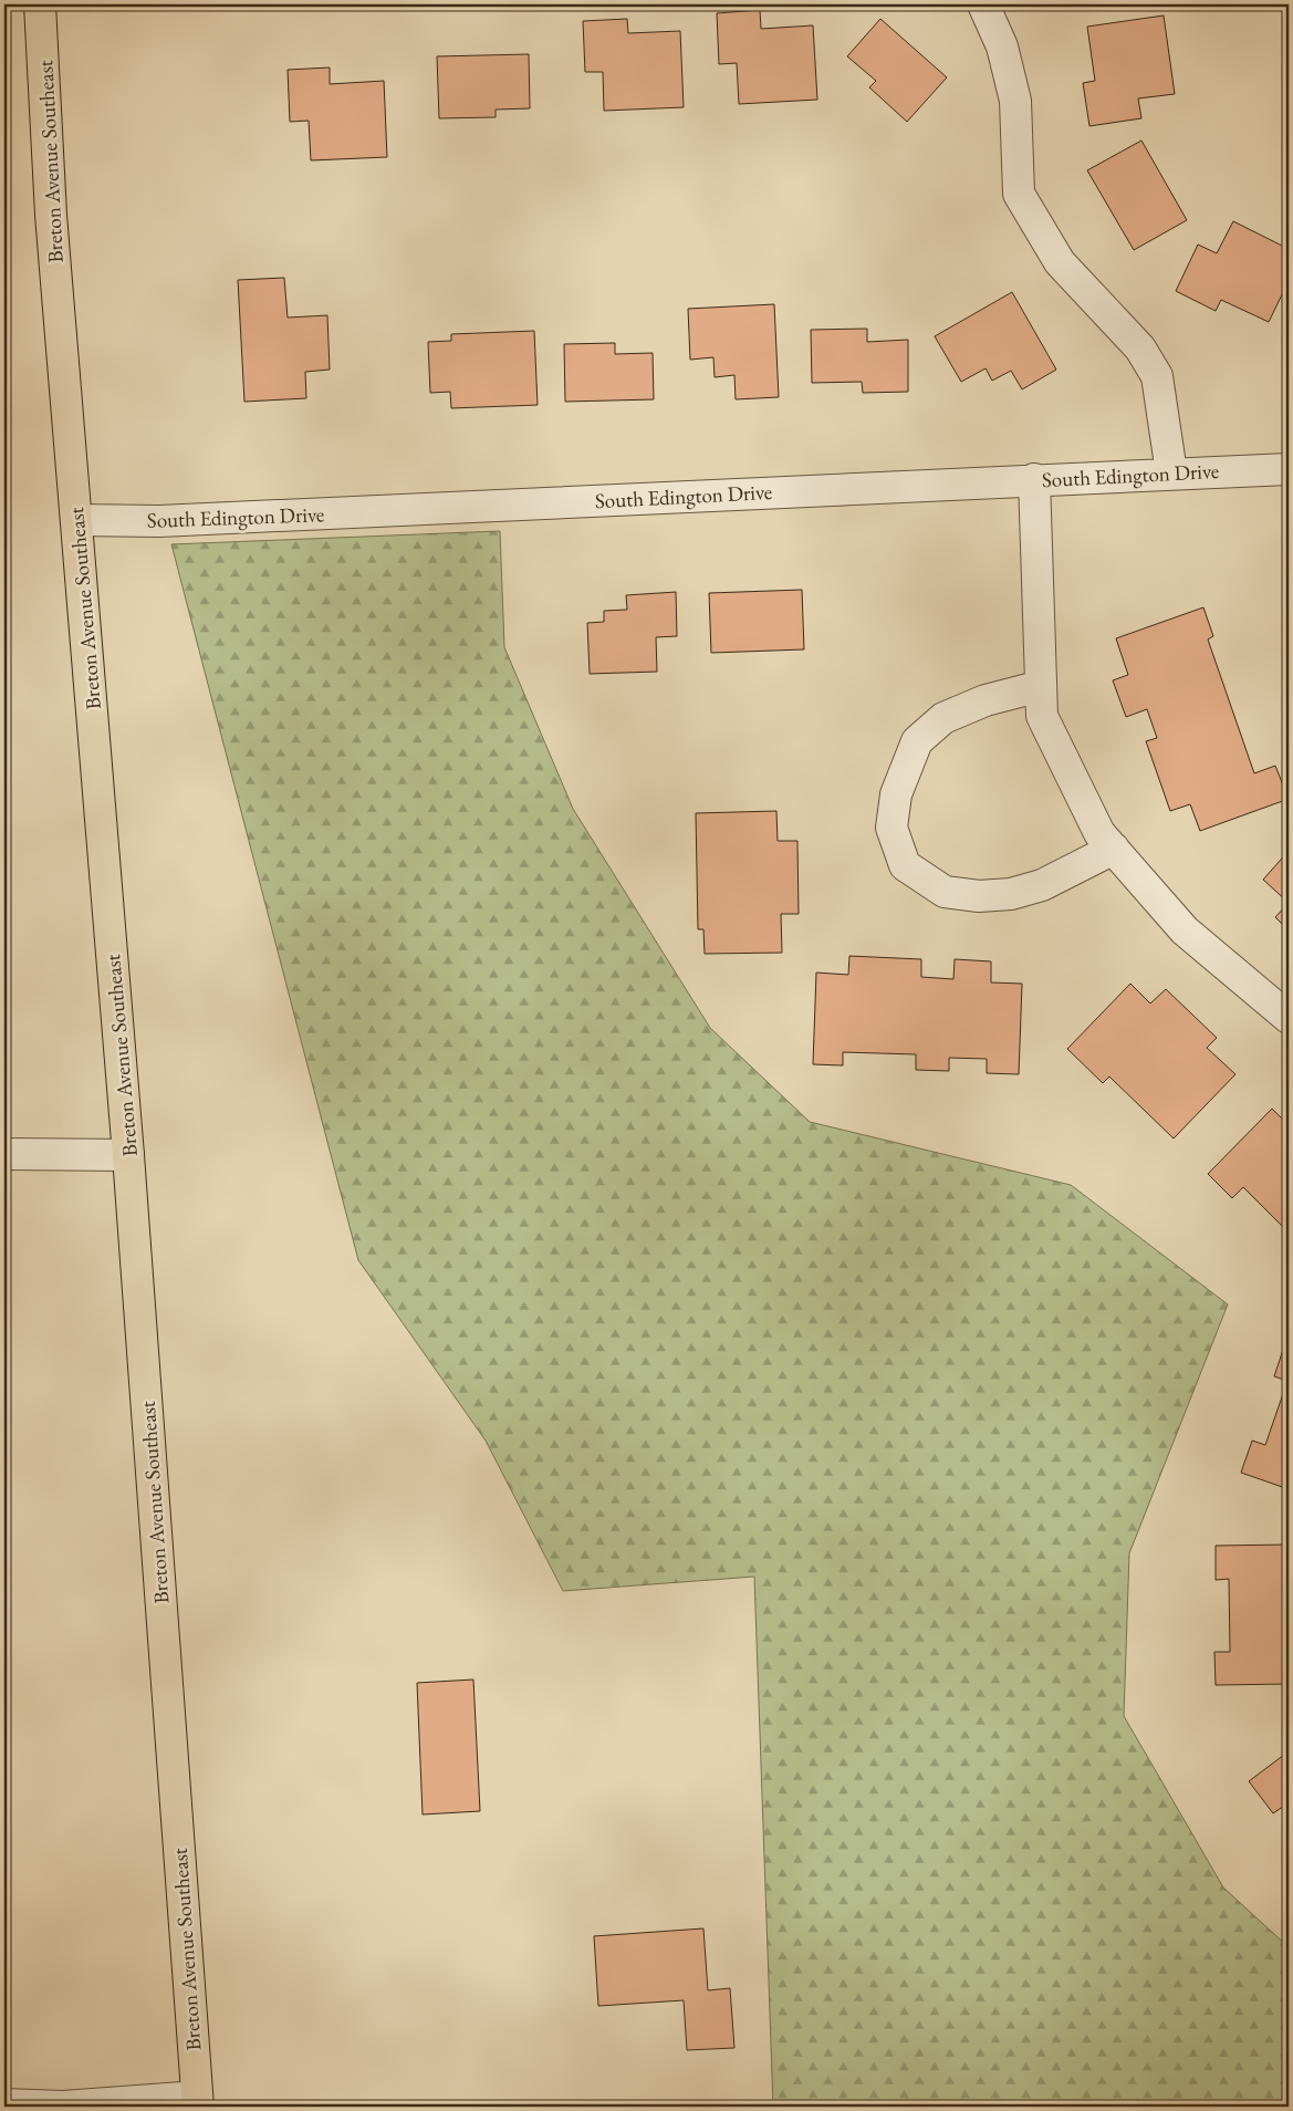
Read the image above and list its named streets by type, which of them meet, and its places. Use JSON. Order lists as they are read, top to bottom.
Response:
{
  "streets": {
    "main road": ["Breton Avenue Southeast"],
    "street": ["South Edington Drive"]
  },
  "crossings": [
    ["Breton Avenue Southeast", "South Edington Drive"]
  ]
}
